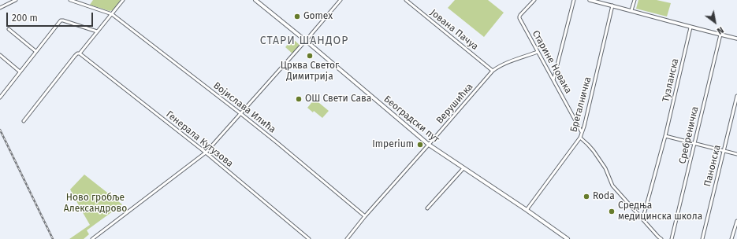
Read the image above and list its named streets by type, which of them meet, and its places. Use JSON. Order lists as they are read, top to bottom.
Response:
{
  "streets": {
    "main road": ["Београдски пут"],
    "street": [
      "Јована Пачуа",
      "Старине Новака",
      "Тузланска",
      "Верушићка",
      "Брегалничка",
      "Војислава Илића",
      "Сребреничка",
      "Генерала Кутузова",
      "Панонска"
    ]
  },
  "crossings": [
    ["Јована Пачуа", "Верушићка"],
    ["Старине Новака", "Верушићка"],
    ["Старине Новака", "Брегалничка"],
    ["Верушићка", "Војислава Илића"],
    ["Верушићка", "Београдски пут"],
    ["Брегалничка", "Београдски пут"]
  ],
  "districts": ["СТАРИ ШАНДОР"],
  "parks": ["Ново гробље Александрово"],
  "places": [
    "Gomex",
    "Црква Светог Димитрија",
    "ОШ Свети Сава",
    "Imperium",
    "Roda",
    "Средња медицинска школа"
  ],
  "scale_bar": "200 m",
  "north": "bottom right"
}
